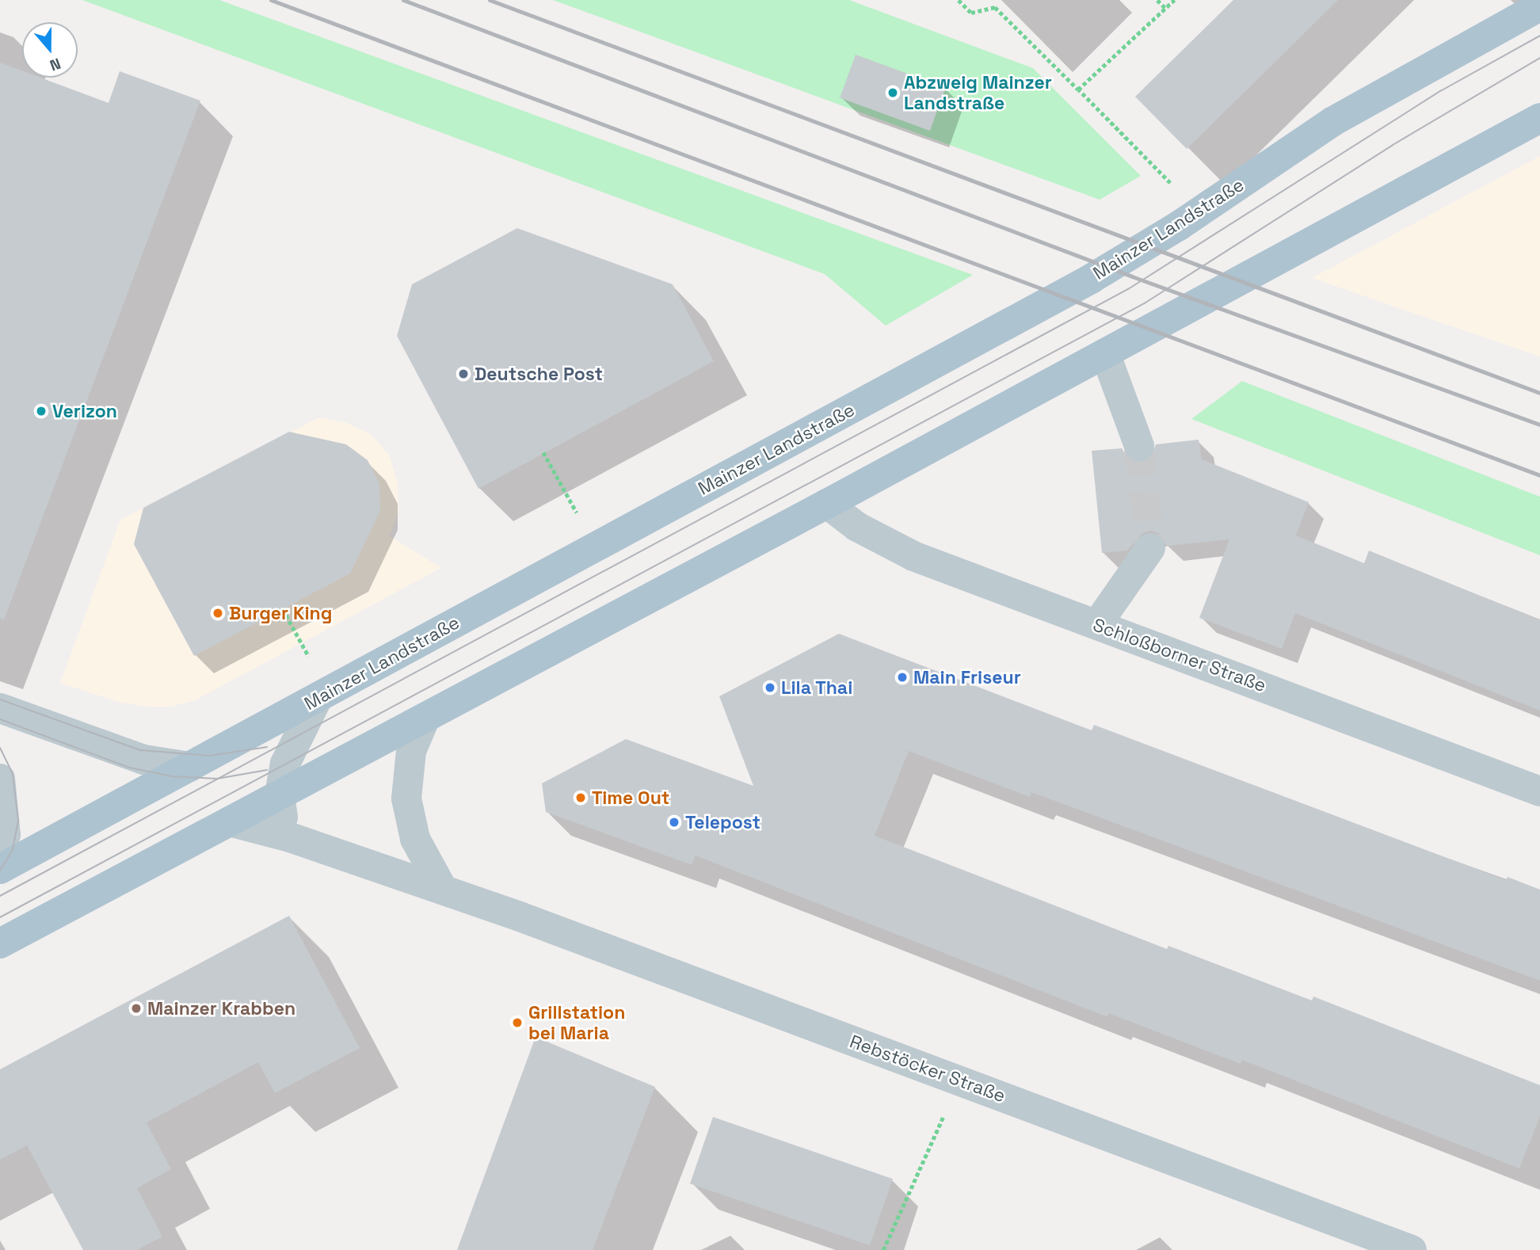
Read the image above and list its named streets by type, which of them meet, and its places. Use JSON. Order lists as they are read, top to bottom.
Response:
{
  "streets": {
    "main road": ["Mainzer Landstraße"],
    "street": ["Schloßborner Straße", "Rebstöcker Straße"]
  },
  "places": [
    "Abzweig Mainzer Landstraße",
    "Deutsche Post",
    "Verizon",
    "Burger King",
    "Main Friseur",
    "Lila Thai",
    "Time Out",
    "Telepost",
    "Mainzer Krabben",
    "Grillstation bei Maria"
  ],
  "north": "bottom"
}
